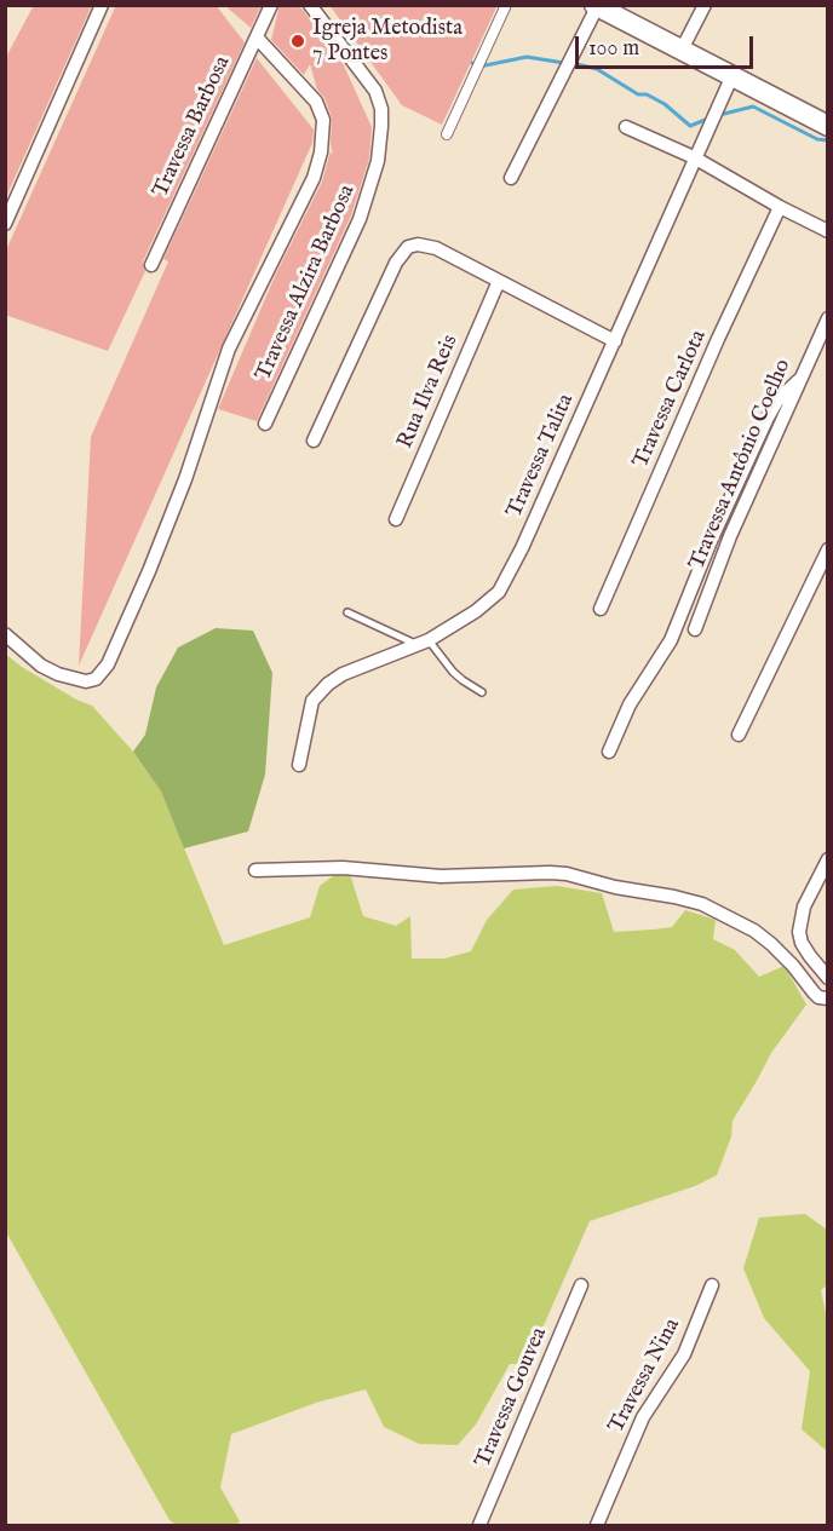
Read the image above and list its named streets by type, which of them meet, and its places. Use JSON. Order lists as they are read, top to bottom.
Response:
{
  "streets": {
    "street": [
      "Travessa Barbosa",
      "Travessa Alzira Barbosa",
      "Rua Ilva Reis",
      "Travessa Carlota",
      "Travessa Talita",
      "Travessa Antônio Coelho",
      "Travessa Nina",
      "Travessa Gouvea"
    ]
  },
  "places": ["Igreja Metodista 7 Pontes"],
  "scale_bar": "100 m"
}
